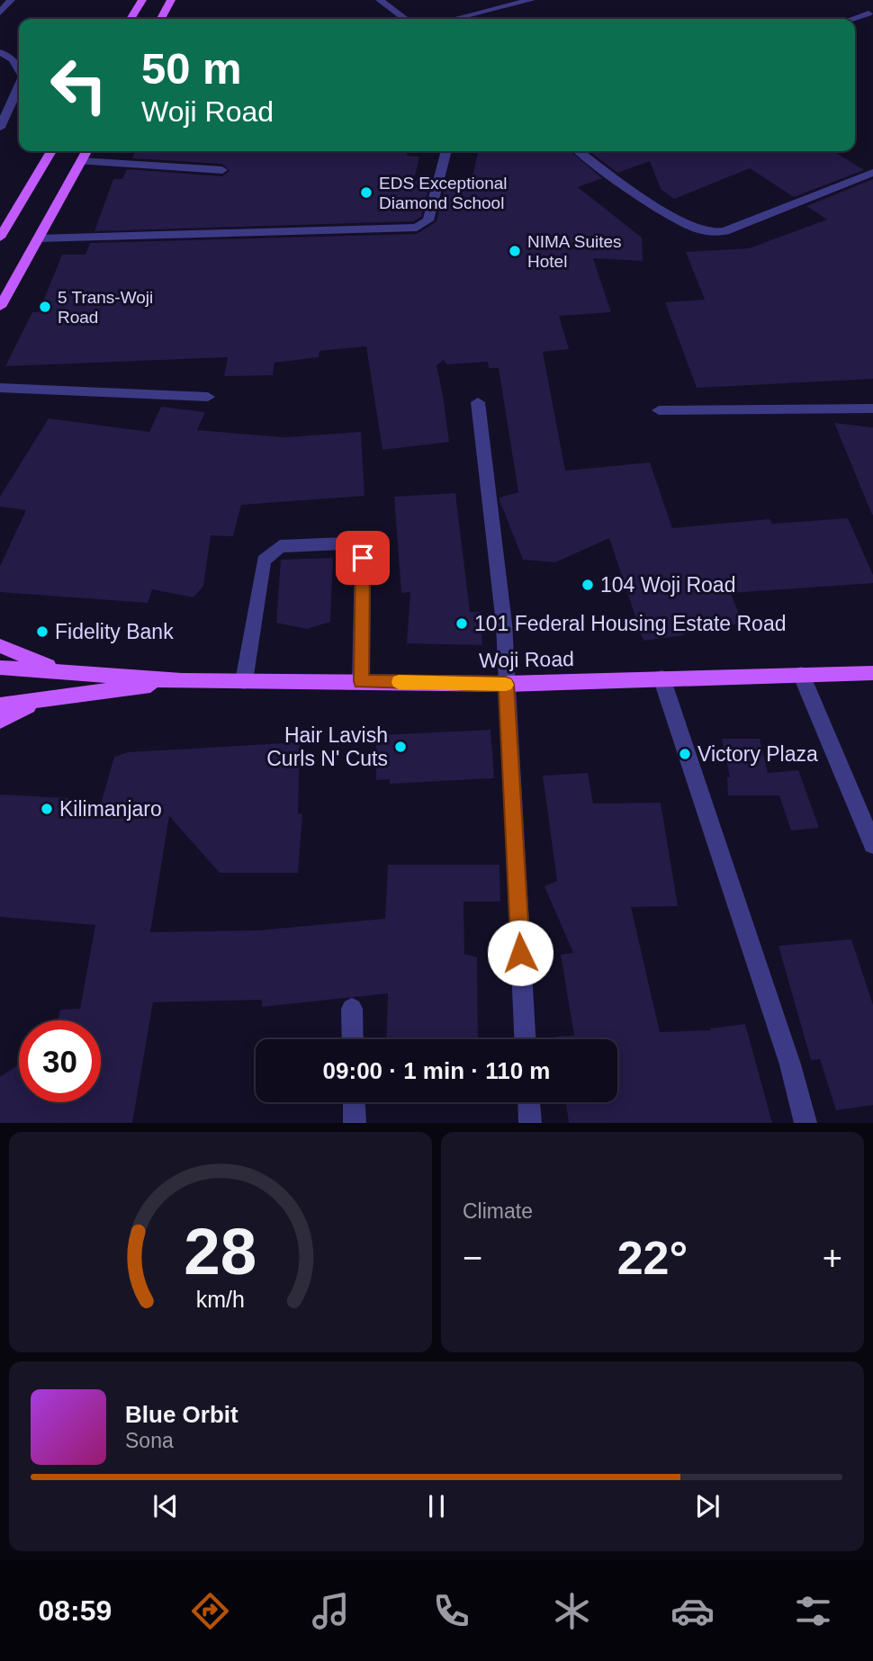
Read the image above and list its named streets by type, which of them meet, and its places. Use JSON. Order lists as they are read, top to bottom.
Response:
{
  "streets": {
    "main road": ["Woji Road"]
  },
  "places": [
    "EDS Exceptional Diamond School",
    "NIMA Suites Hotel",
    "5 Trans-Woji Road",
    "104 Woji Road",
    "101 Federal Housing Estate Road",
    "Fidelity Bank",
    "Hair Lavish Curls N' Cuts",
    "Victory Plaza",
    "Kilimanjaro"
  ],
  "page": {
    "turn": ["50 m", "Woji Road"],
    "limit": "30",
    "trip": "09:00 · 1 min · 110 m",
    "tile": "Climate",
    "heat": ["−", "22°", "+"],
    "song": ["Blue Orbit", "Sona"],
    "tabs": "08:59",
    "gauge": ["28", "km/h"]
  }
}
